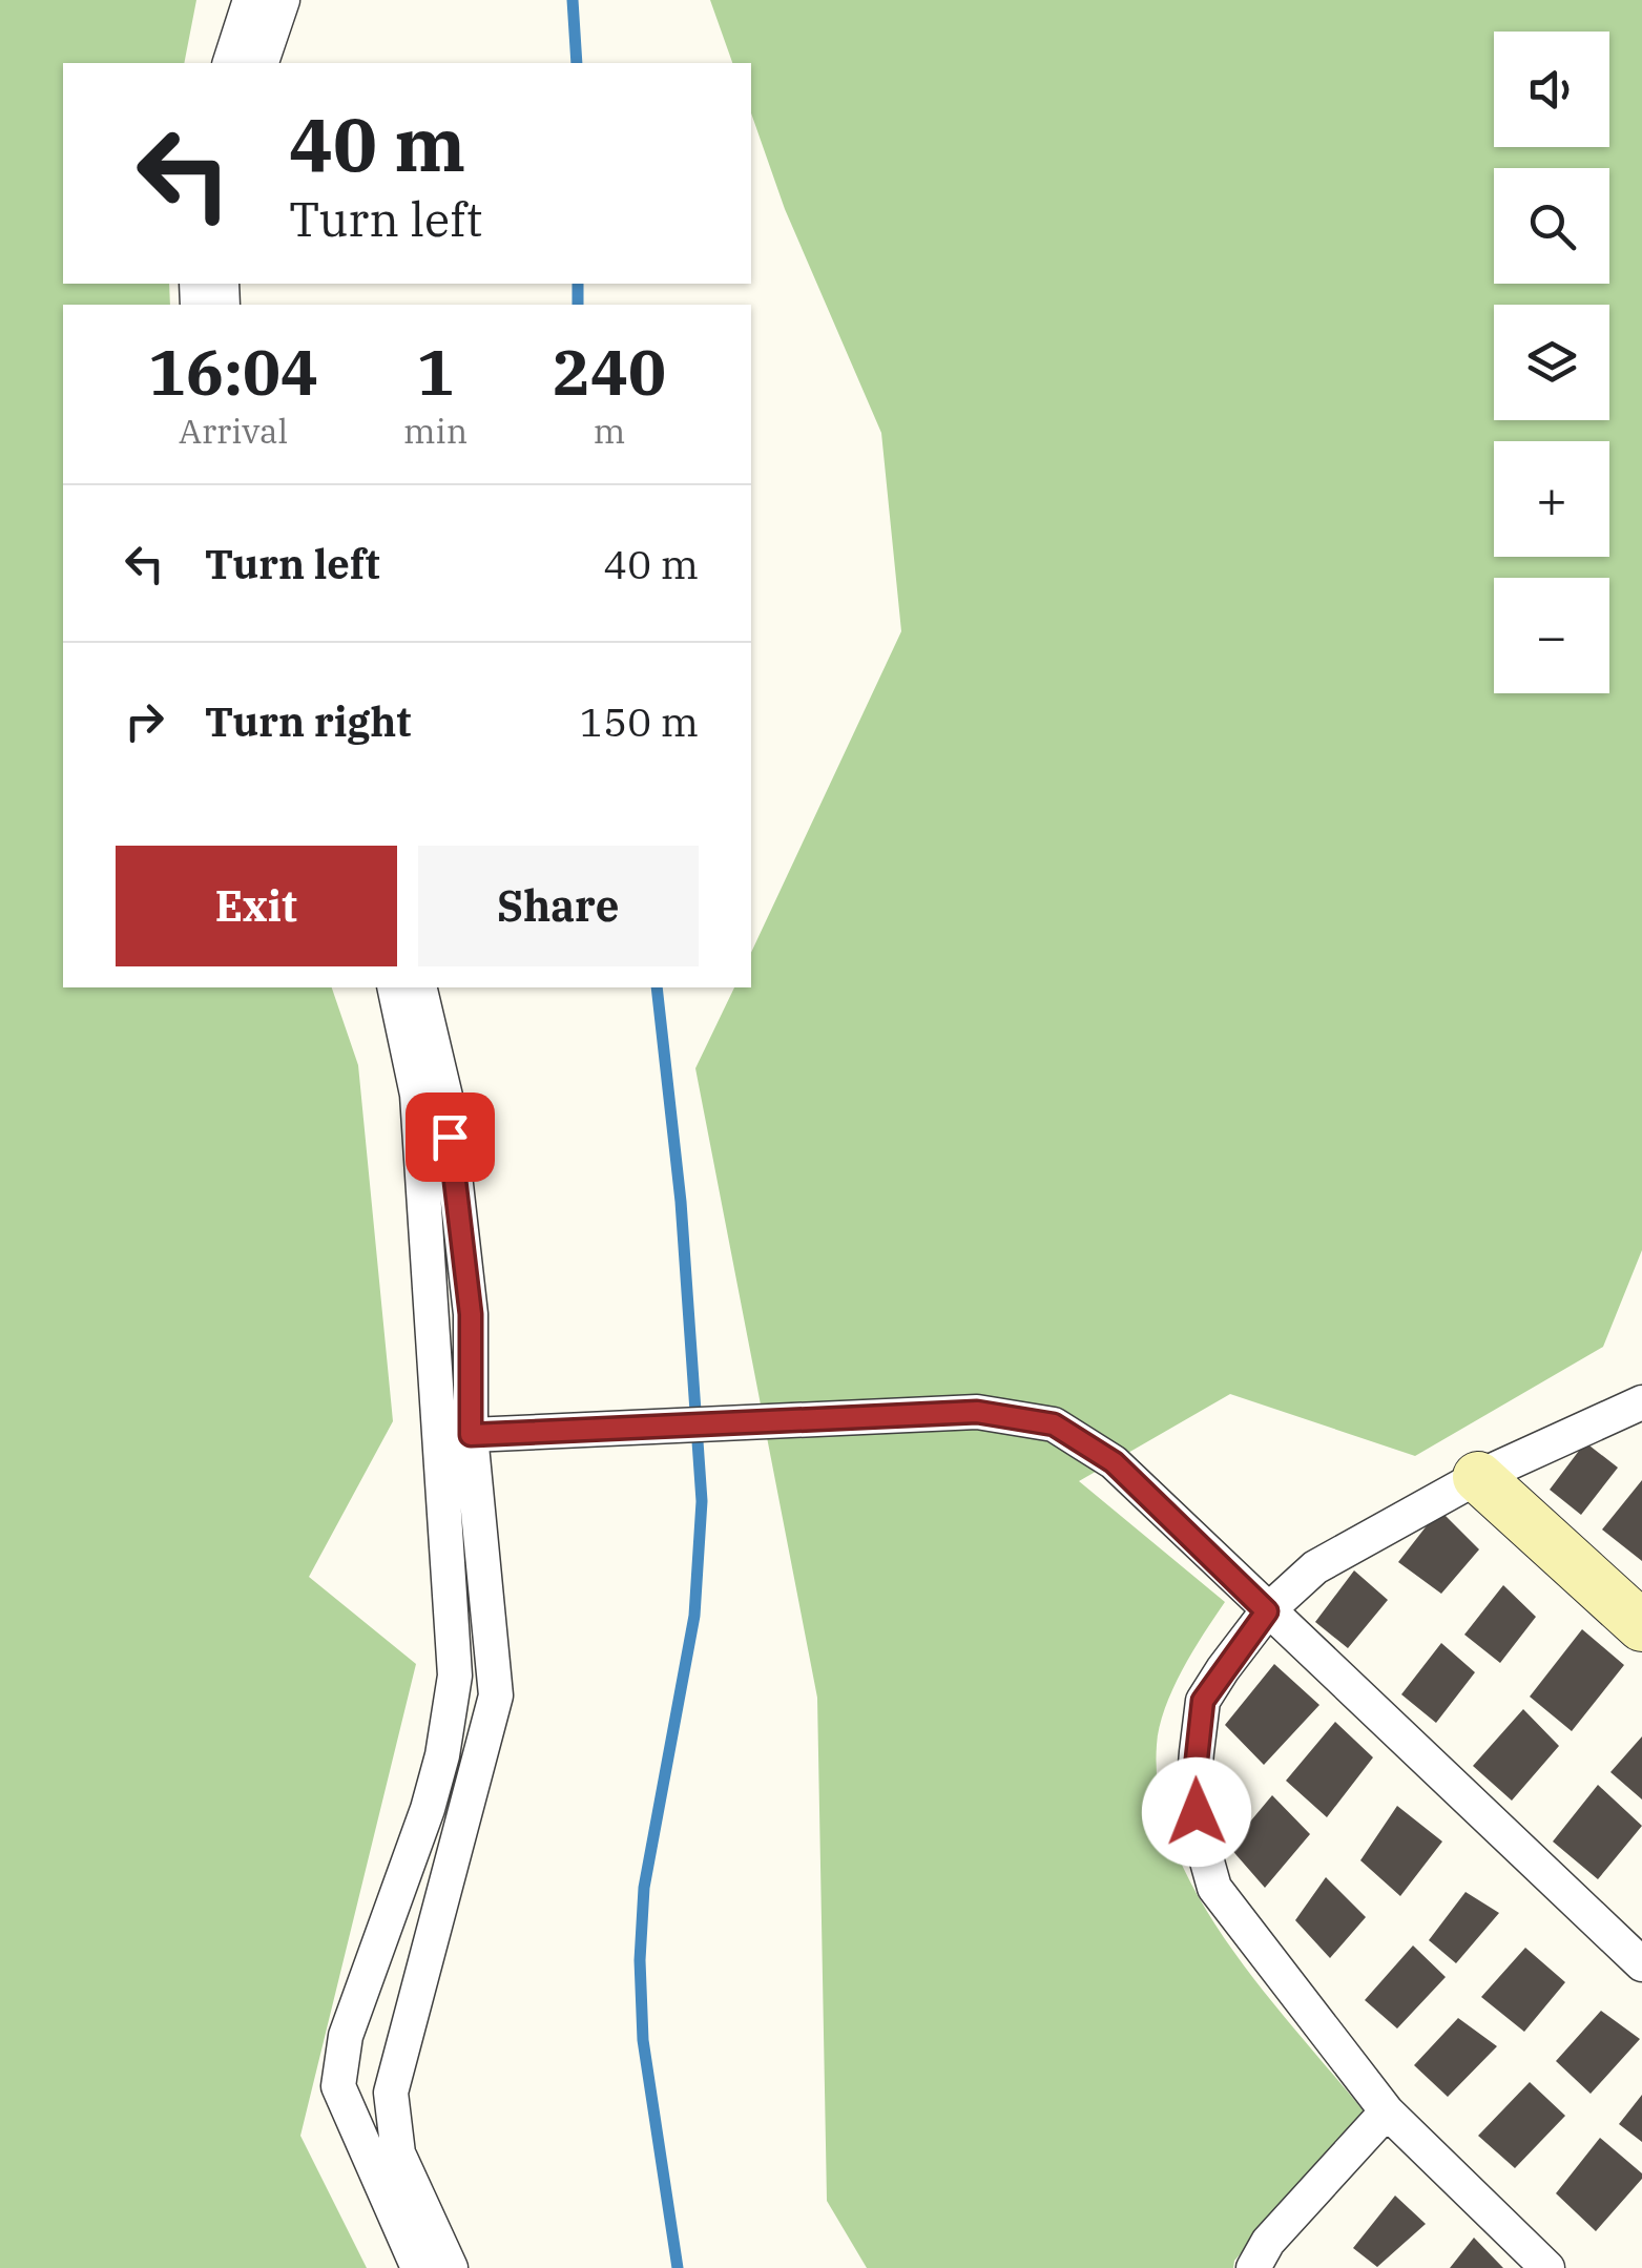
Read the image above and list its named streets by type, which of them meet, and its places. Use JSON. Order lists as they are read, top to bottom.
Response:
{
  "page": {
    "map_buttons": ["+", "−"],
    "turn": ["40 m", "Turn left"],
    "eta": [
      "16:04",
      "Arrival",
      "1",
      "min",
      "240",
      "m"
    ],
    "list": [
      {
        "name": "Turn left",
        "value": "40 m"
      },
      {
        "name": "Turn right",
        "value": "150 m"
      }
    ],
    "buttons": ["Exit", "Share"]
  }
}
